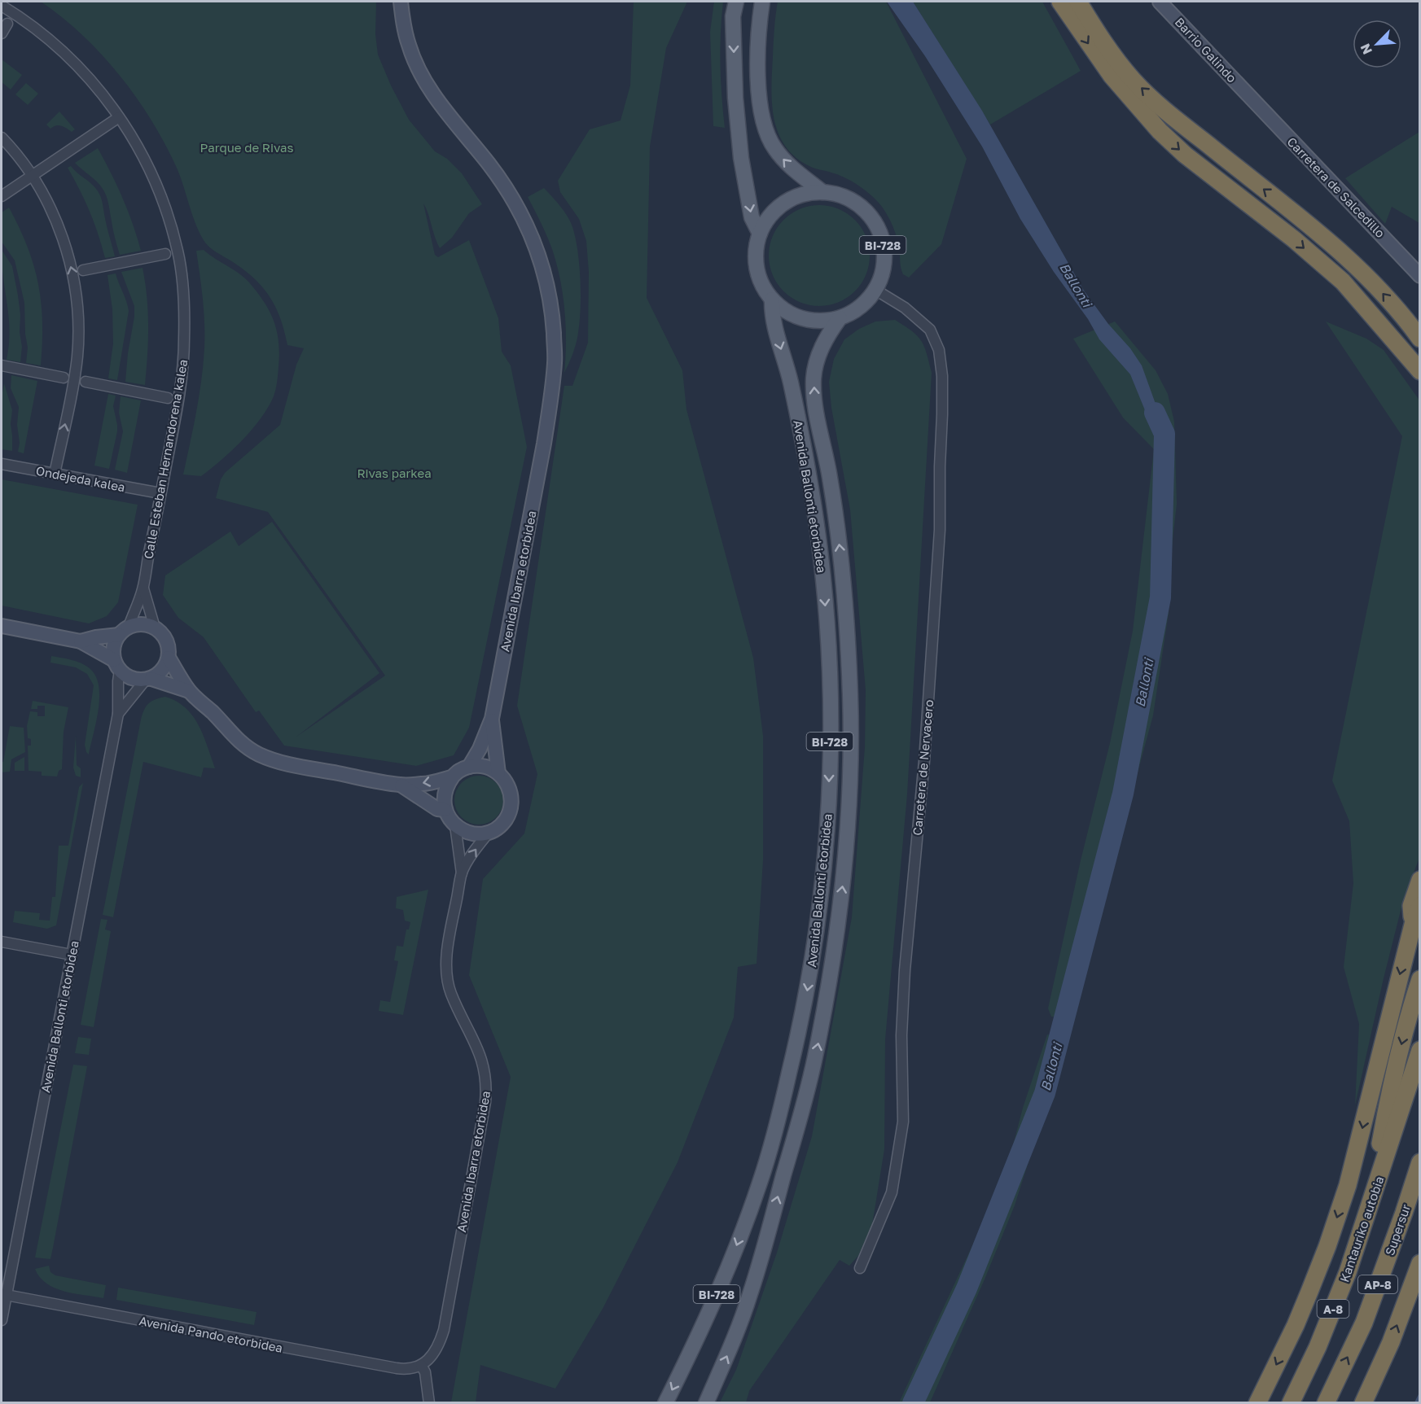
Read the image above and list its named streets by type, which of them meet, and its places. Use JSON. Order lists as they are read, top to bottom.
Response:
{
  "streets": {
    "highway": [
      "Kantauriko autobia",
      "Supersur",
      "AP-8",
      "A-8"
    ],
    "main road": ["BI-728", "Avenida Ballonti etorbidea"],
    "street": [
      "Barrio Galindo",
      "Carretera de Salcedillo",
      "Calle Esteban Hernandorena kalea",
      "Ondejeda kalea",
      "Avenida Ibarra etorbidea",
      "Carretera de Nervacero",
      "Avenida Pando etorbidea"
    ]
  },
  "crossings": [
    ["Barrio Galindo", "Carretera de Salcedillo"],
    ["BI-728", "Avenida Ballonti etorbidea"],
    ["BI-728", "Carretera de Nervacero"],
    ["Calle Esteban Hernandorena kalea", "Ondejeda kalea"],
    ["Avenida Ballonti etorbidea", "Carretera de Nervacero"],
    ["Avenida Ballonti etorbidea", "Avenida Pando etorbidea"],
    ["Avenida Ibarra etorbidea", "Avenida Pando etorbidea"]
  ],
  "water": ["Ballonti"],
  "parks": ["Parque de Rivas", "Rivas parkea"],
  "north": "bottom left"
}
